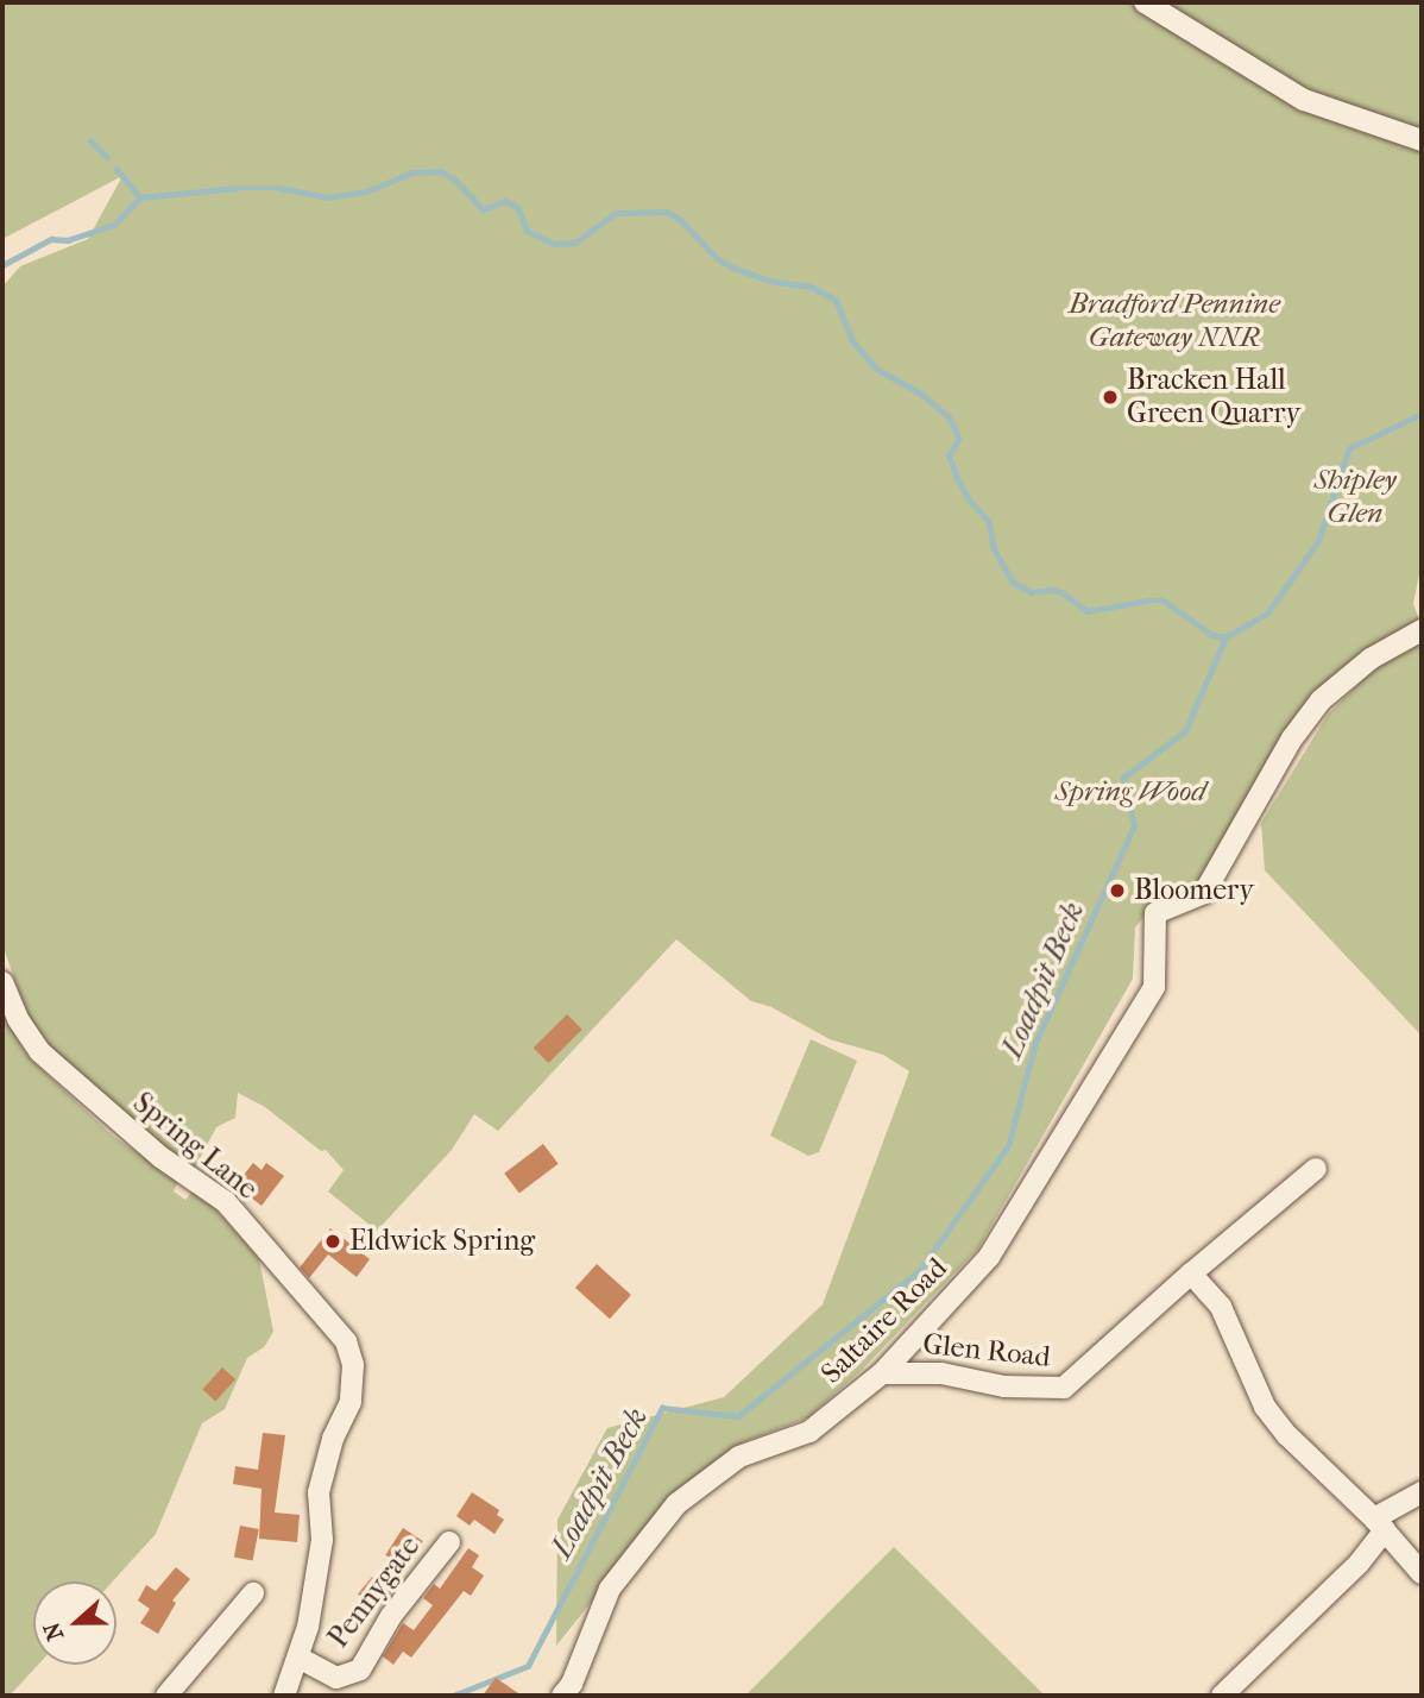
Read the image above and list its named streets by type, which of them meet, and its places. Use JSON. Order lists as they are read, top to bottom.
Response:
{
  "streets": {
    "street": [
      "Spring Lane",
      "Saltaire Road",
      "Glen Road",
      "Pennygate"
    ]
  },
  "crossings": [
    ["Spring Lane", "Pennygate"],
    ["Saltaire Road", "Glen Road"]
  ],
  "water": ["Loadpit Beck"],
  "parks": ["Bradford Pennine Gateway NNR", "Shipley Glen", "Spring Wood"],
  "places": ["Bracken Hall Green Quarry", "Bloomery", "Eldwick Spring"],
  "north": "left"
}
